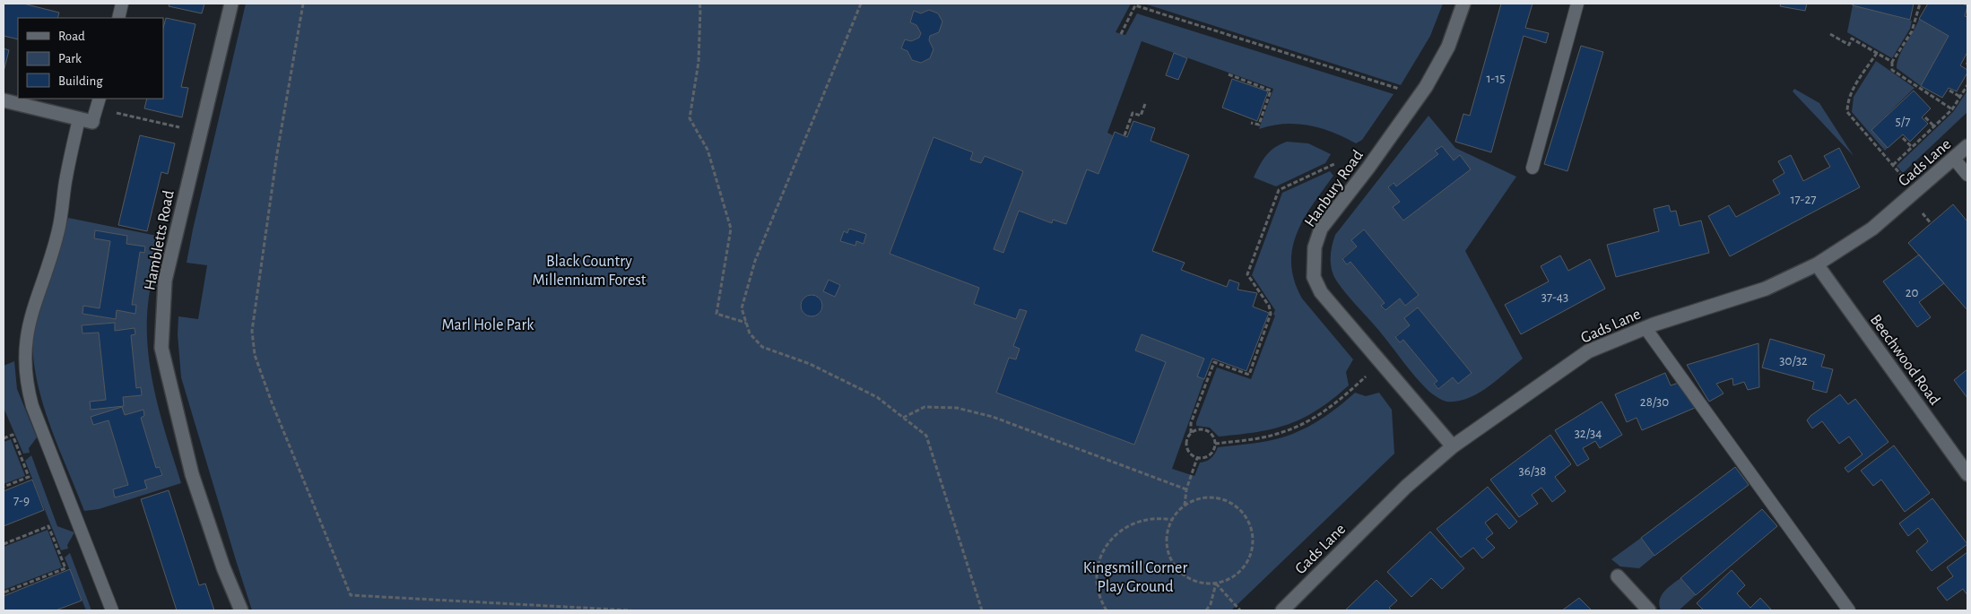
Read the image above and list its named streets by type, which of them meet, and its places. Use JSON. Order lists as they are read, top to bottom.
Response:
{
  "streets": {
    "street": [
      "Gads Lane",
      "Hanbury Road",
      "Hambletts Road",
      "Beechwood Road"
    ]
  },
  "crossings": [
    ["Gads Lane", "Hanbury Road"],
    ["Gads Lane", "Beechwood Road"]
  ],
  "parks": ["Black Country Millennium Forest", "Marl Hole Park", "Kingsmill Corner Play Ground"],
  "house_numbers": [
    "1-15",
    "5/7",
    "17-27",
    "20",
    "37-43",
    "30/32",
    "28/30",
    "32/34",
    "36/38",
    "7-9"
  ],
  "legend": ["Road", "Park", "Building"]
}
